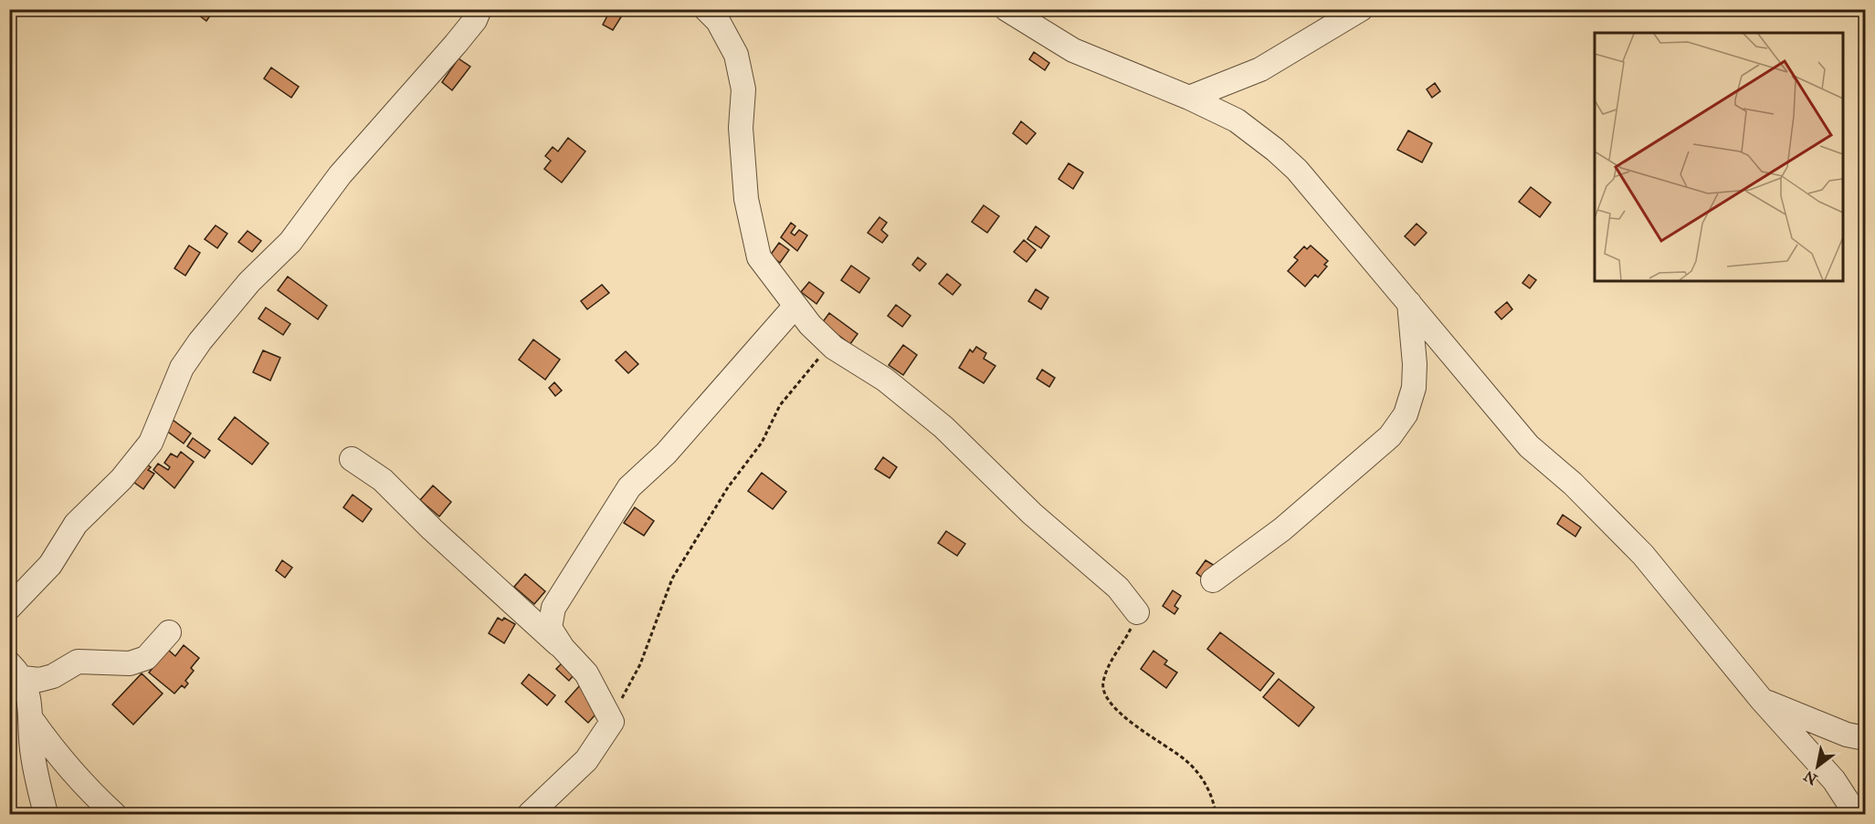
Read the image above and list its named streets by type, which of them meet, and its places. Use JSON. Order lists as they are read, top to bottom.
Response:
{
  "north": "bottom left"
}
